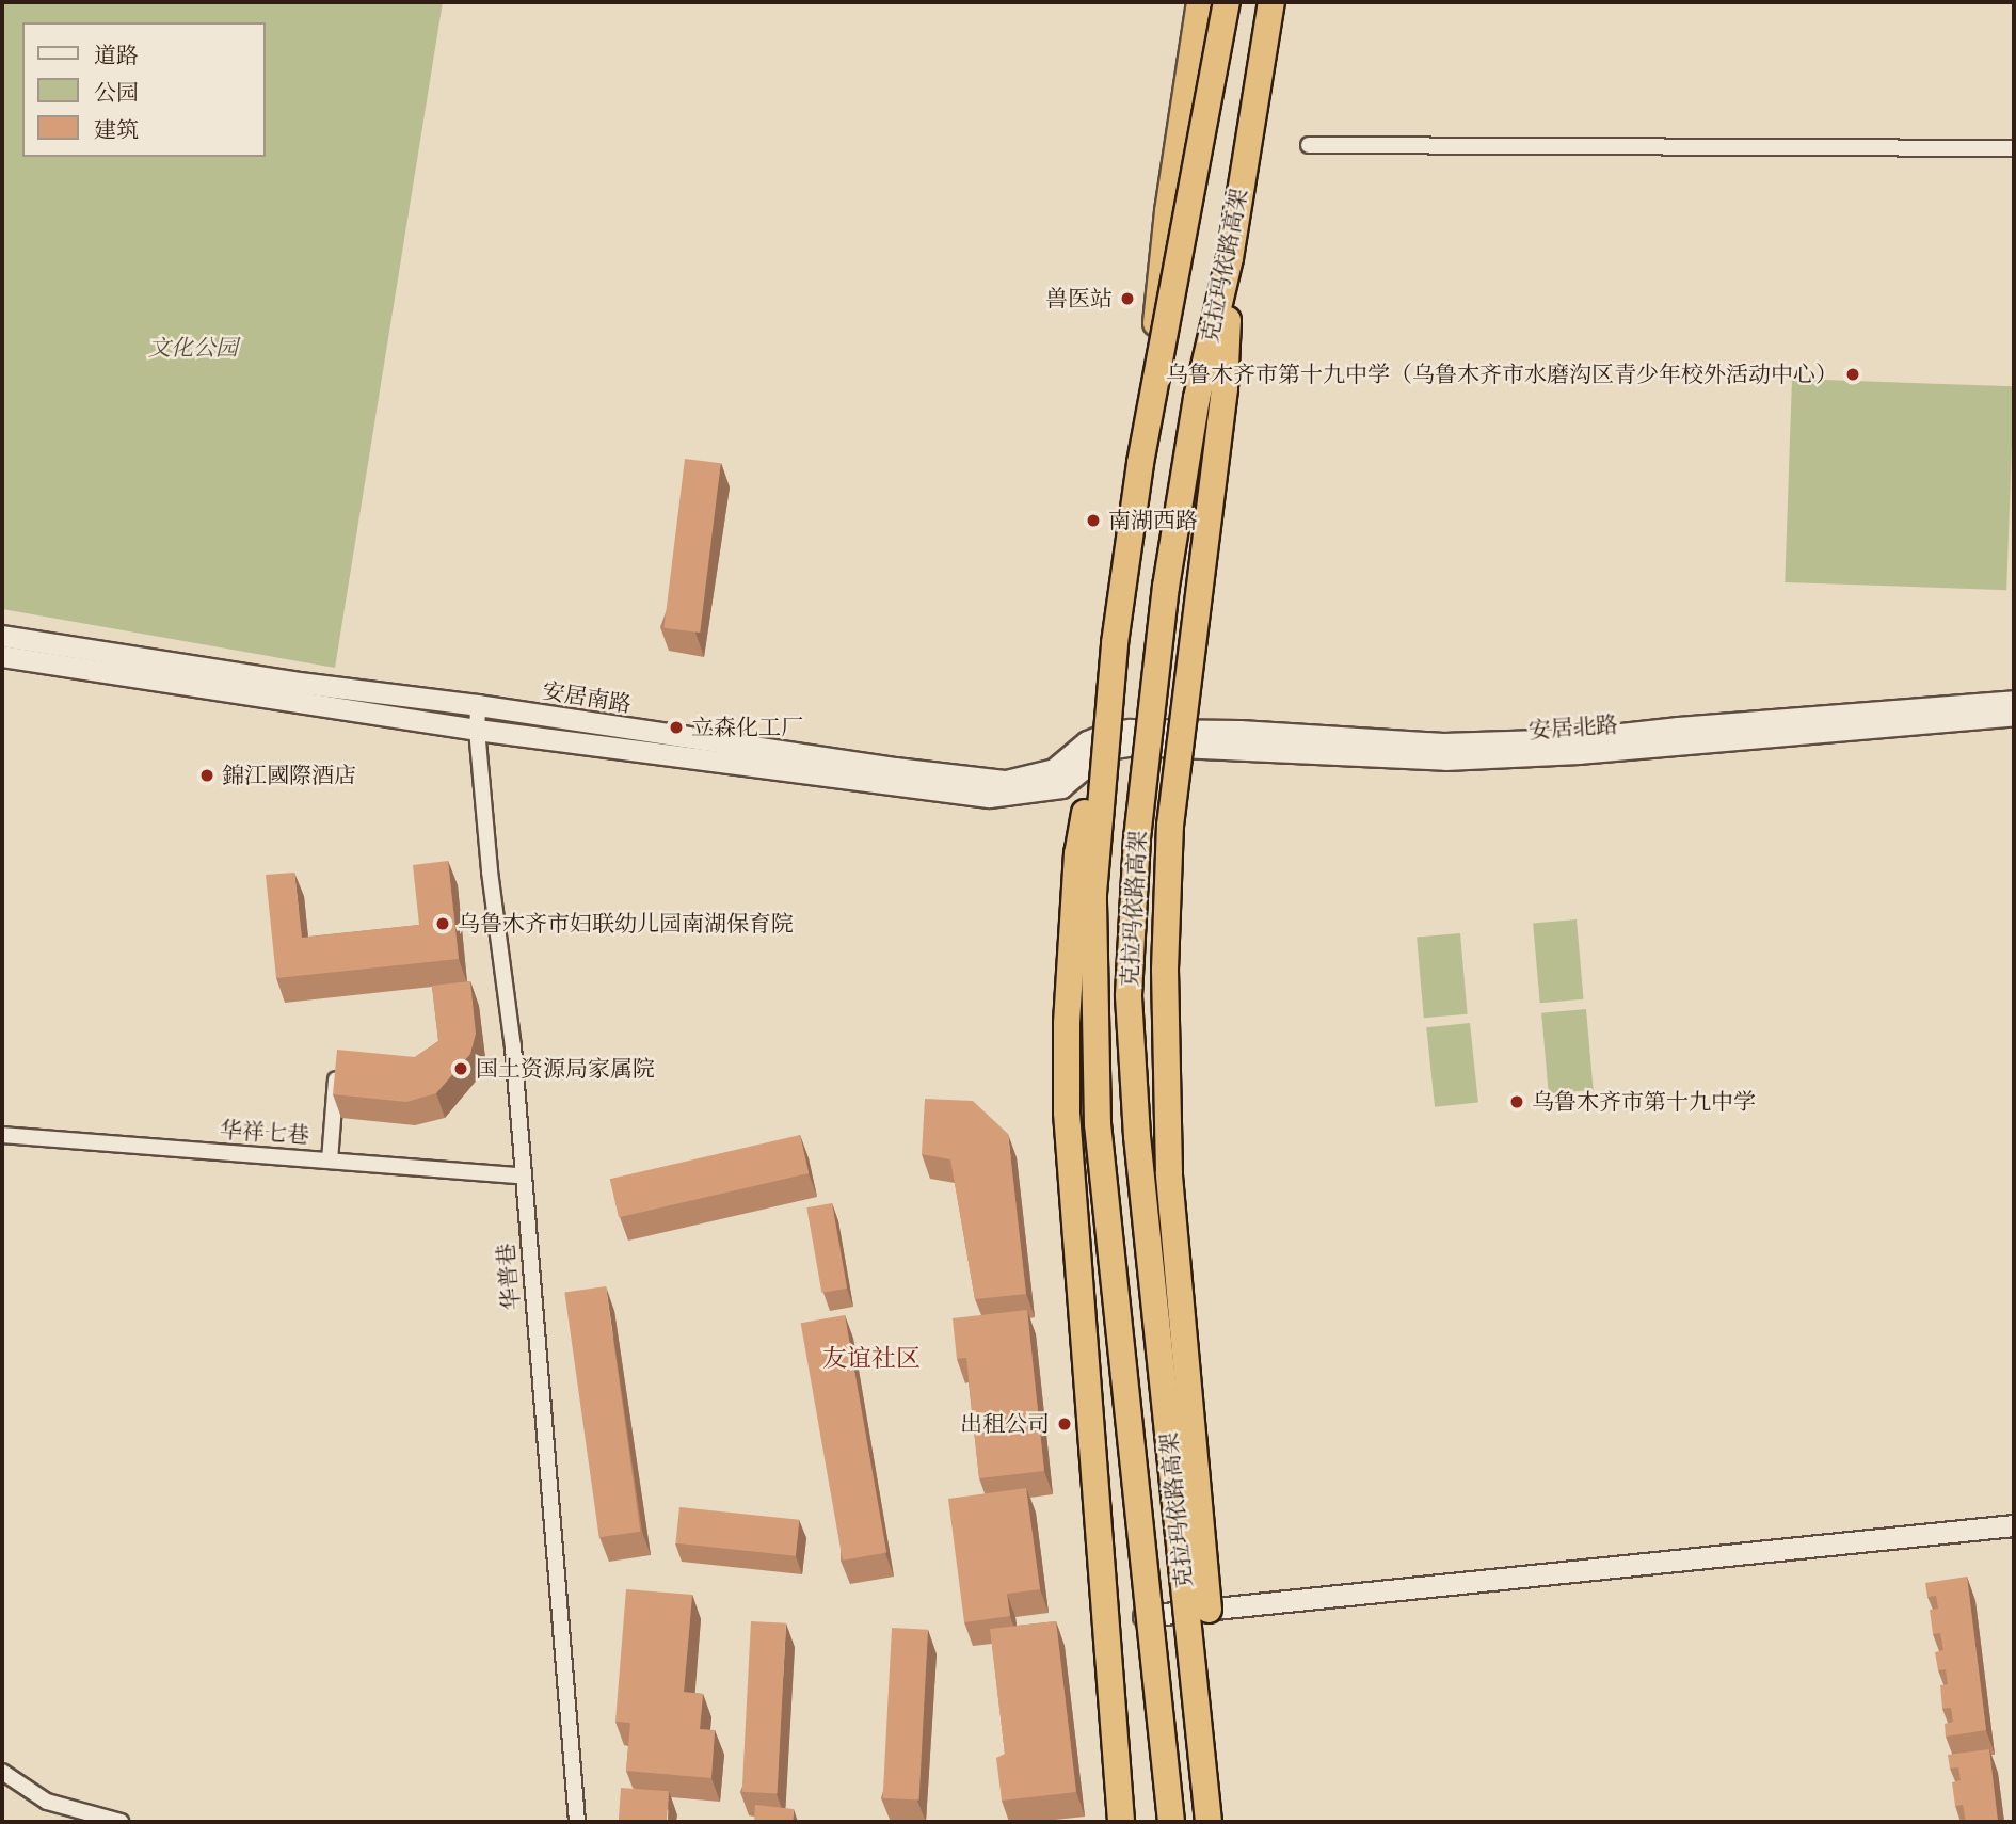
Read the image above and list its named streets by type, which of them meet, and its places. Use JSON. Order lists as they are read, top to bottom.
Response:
{
  "streets": {
    "highway": ["克拉玛依路高架"],
    "street": [
      "安居南路",
      "安居北路",
      "华祥七巷",
      "华普巷"
    ]
  },
  "crossings": [
    ["安居南路", "安居北路"],
    ["安居南路", "华普巷"],
    ["华祥七巷", "华普巷"]
  ],
  "districts": ["友谊社区"],
  "parks": ["文化公园"],
  "places": [
    "兽医站",
    "乌鲁木齐市第十九中学（乌鲁木齐市水磨沟区青少年校外活动中心）",
    "南湖西路",
    "立森化工厂",
    "錦江國際酒店",
    "乌鲁木齐市妇联幼儿园南湖保育院",
    "国土资源局家属院",
    "乌鲁木齐市第十九中学",
    "出租公司"
  ],
  "legend": ["道路", "公园", "建筑"]
}
